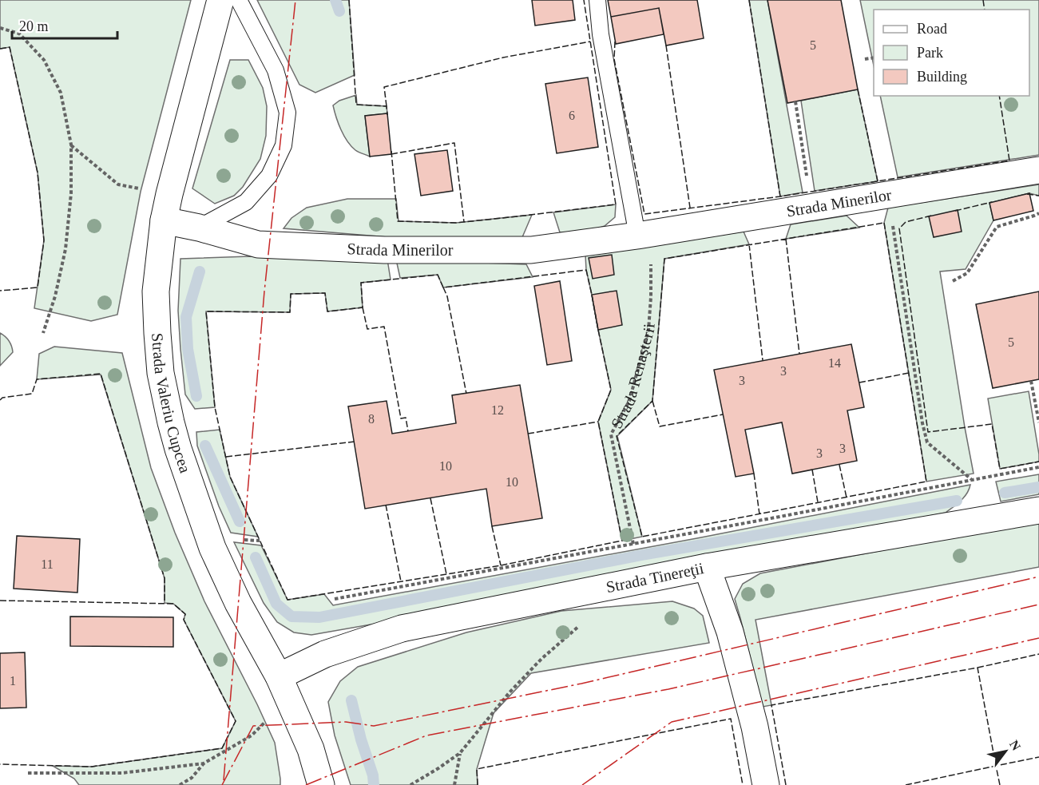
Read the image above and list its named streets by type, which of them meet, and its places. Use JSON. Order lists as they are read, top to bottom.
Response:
{
  "streets": {
    "street": ["Strada Minerilor", "Strada Valeriu Cupcea", "Strada Tinereţii"],
    "path": ["Strada Renaşterii"]
  },
  "crossings": [
    ["Strada Minerilor", "Strada Renaşterii"],
    ["Strada Minerilor", "Strada Valeriu Cupcea"],
    ["Strada Valeriu Cupcea", "Strada Tinereţii"]
  ],
  "house_numbers": [
    "5",
    "6",
    "5",
    "14",
    "3",
    "3",
    "12",
    "8",
    "3",
    "3",
    "10",
    "10",
    "11",
    "1"
  ],
  "legend": ["Road", "Park", "Building"],
  "scale_bar": "20 m",
  "north": "top right"
}
